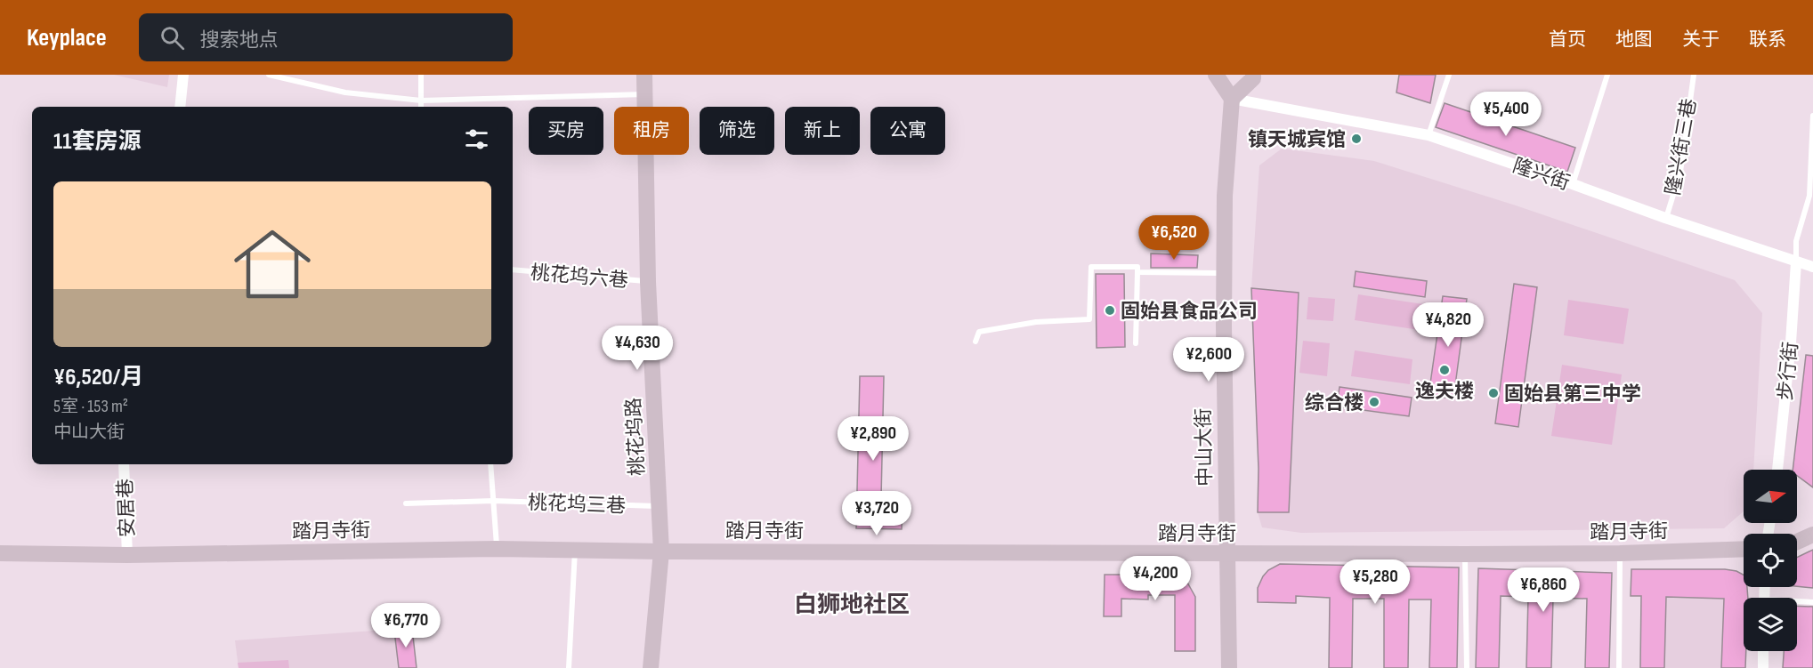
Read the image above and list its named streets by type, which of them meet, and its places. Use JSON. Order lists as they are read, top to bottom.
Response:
{
  "streets": {
    "street": [
      "隆兴街",
      "步行街",
      "桃花坞路",
      "中山大街",
      "安居巷",
      "踏月寺街"
    ],
    "lane": ["隆兴街三巷", "桃花坞六巷", "桃花坞三巷"]
  },
  "crossings": [
    ["隆兴街三巷", "隆兴街"],
    ["隆兴街", "步行街"],
    ["隆兴街", "中山大街"],
    ["桃花坞六巷", "桃花坞路"],
    ["桃花坞路", "桃花坞三巷"],
    ["桃花坞路", "踏月寺街"],
    ["中山大街", "踏月寺街"],
    ["安居巷", "踏月寺街"]
  ],
  "districts": ["白狮地社区"],
  "places": [
    "镇天城宾馆",
    "固始县食品公司",
    "逸夫楼",
    "固始县第三中学",
    "综合楼"
  ],
  "north": "right",
  "page": {
    "header": "Keyplace",
    "search": "搜索地点",
    "nav": [
      "首页",
      "地图",
      "关于",
      "联系"
    ],
    "price": [
      "¥5,400",
      "¥6,520",
      "¥4,820",
      "¥4,630",
      "¥2,600",
      "¥2,890",
      "¥3,720",
      "¥4,200",
      "¥5,280",
      "¥6,860",
      "¥6,770"
    ],
    "chip": [
      "买房",
      "租房",
      "筛选",
      "新上",
      "公寓"
    ],
    "heading": "11套房源",
    "list": [
      {
        "name": "¥6,520/月",
        "note": "5室 · 153 m² · 中山大街"
      }
    ]
  }
}
